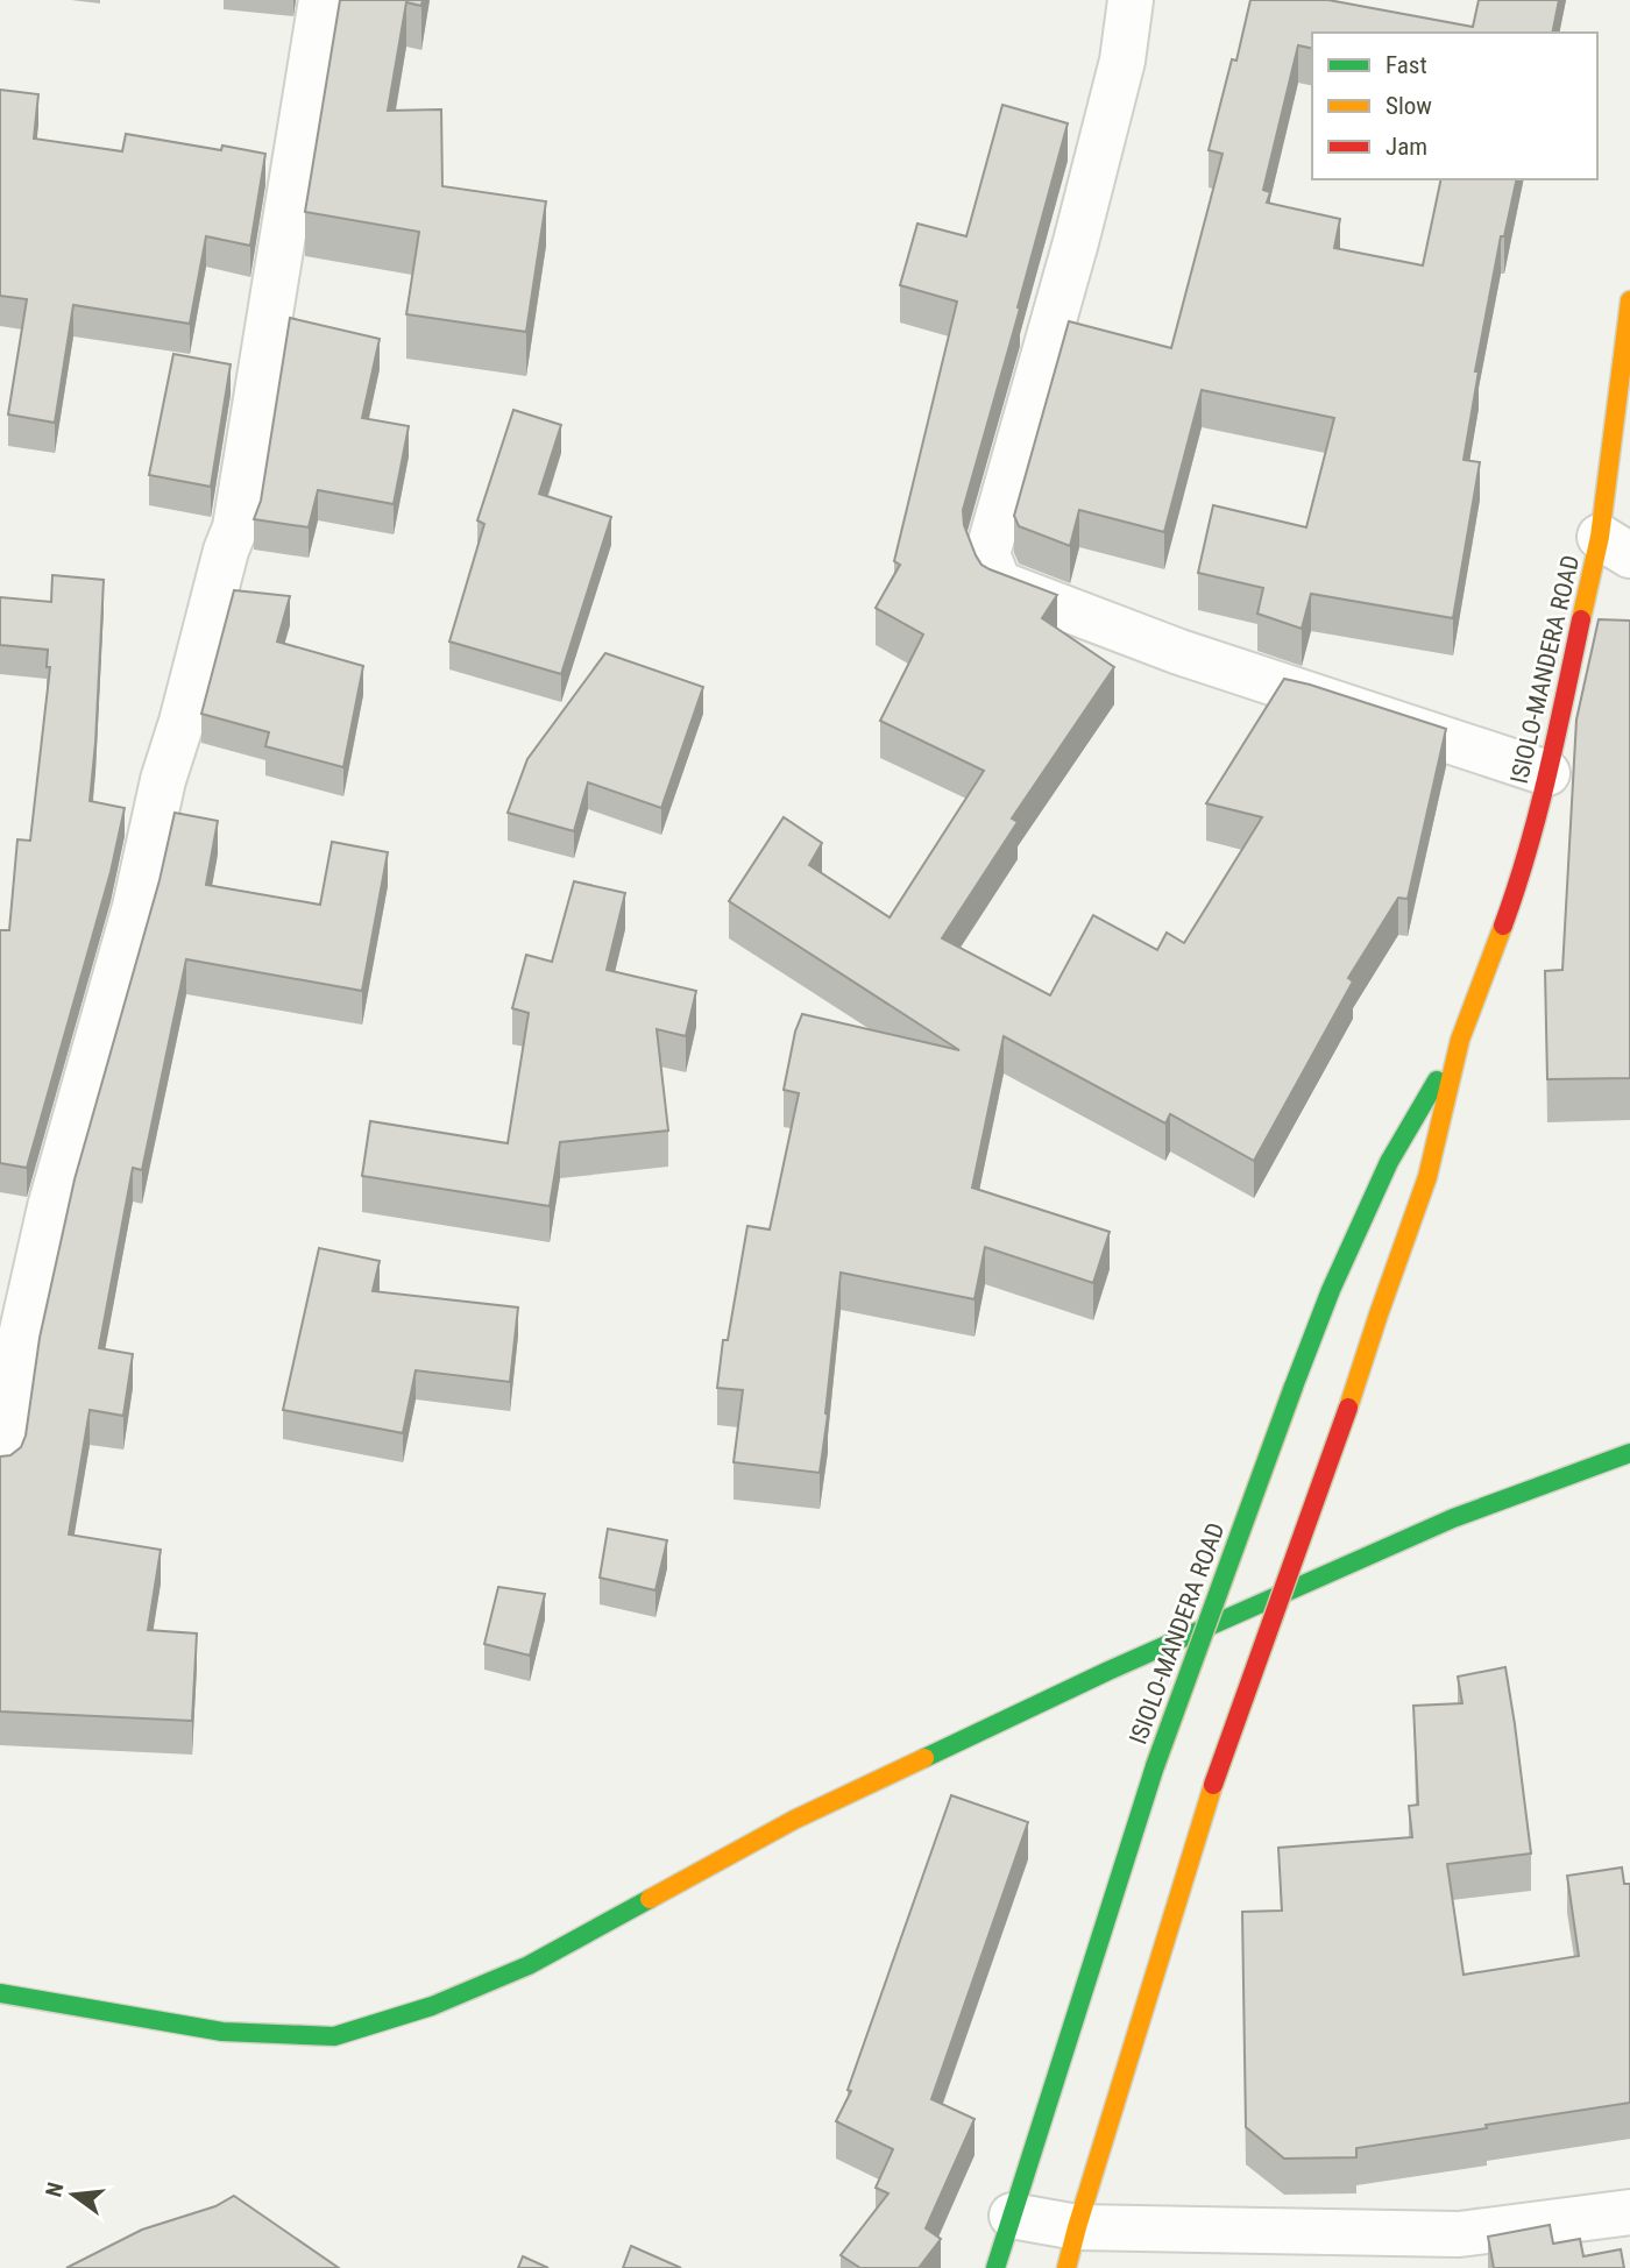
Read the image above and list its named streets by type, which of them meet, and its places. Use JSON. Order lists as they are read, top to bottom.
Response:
{
  "streets": {
    "main road": ["ISIOLO-MANDERA ROAD"]
  },
  "legend": ["Fast", "Slow", "Jam"],
  "north": "left"
}
